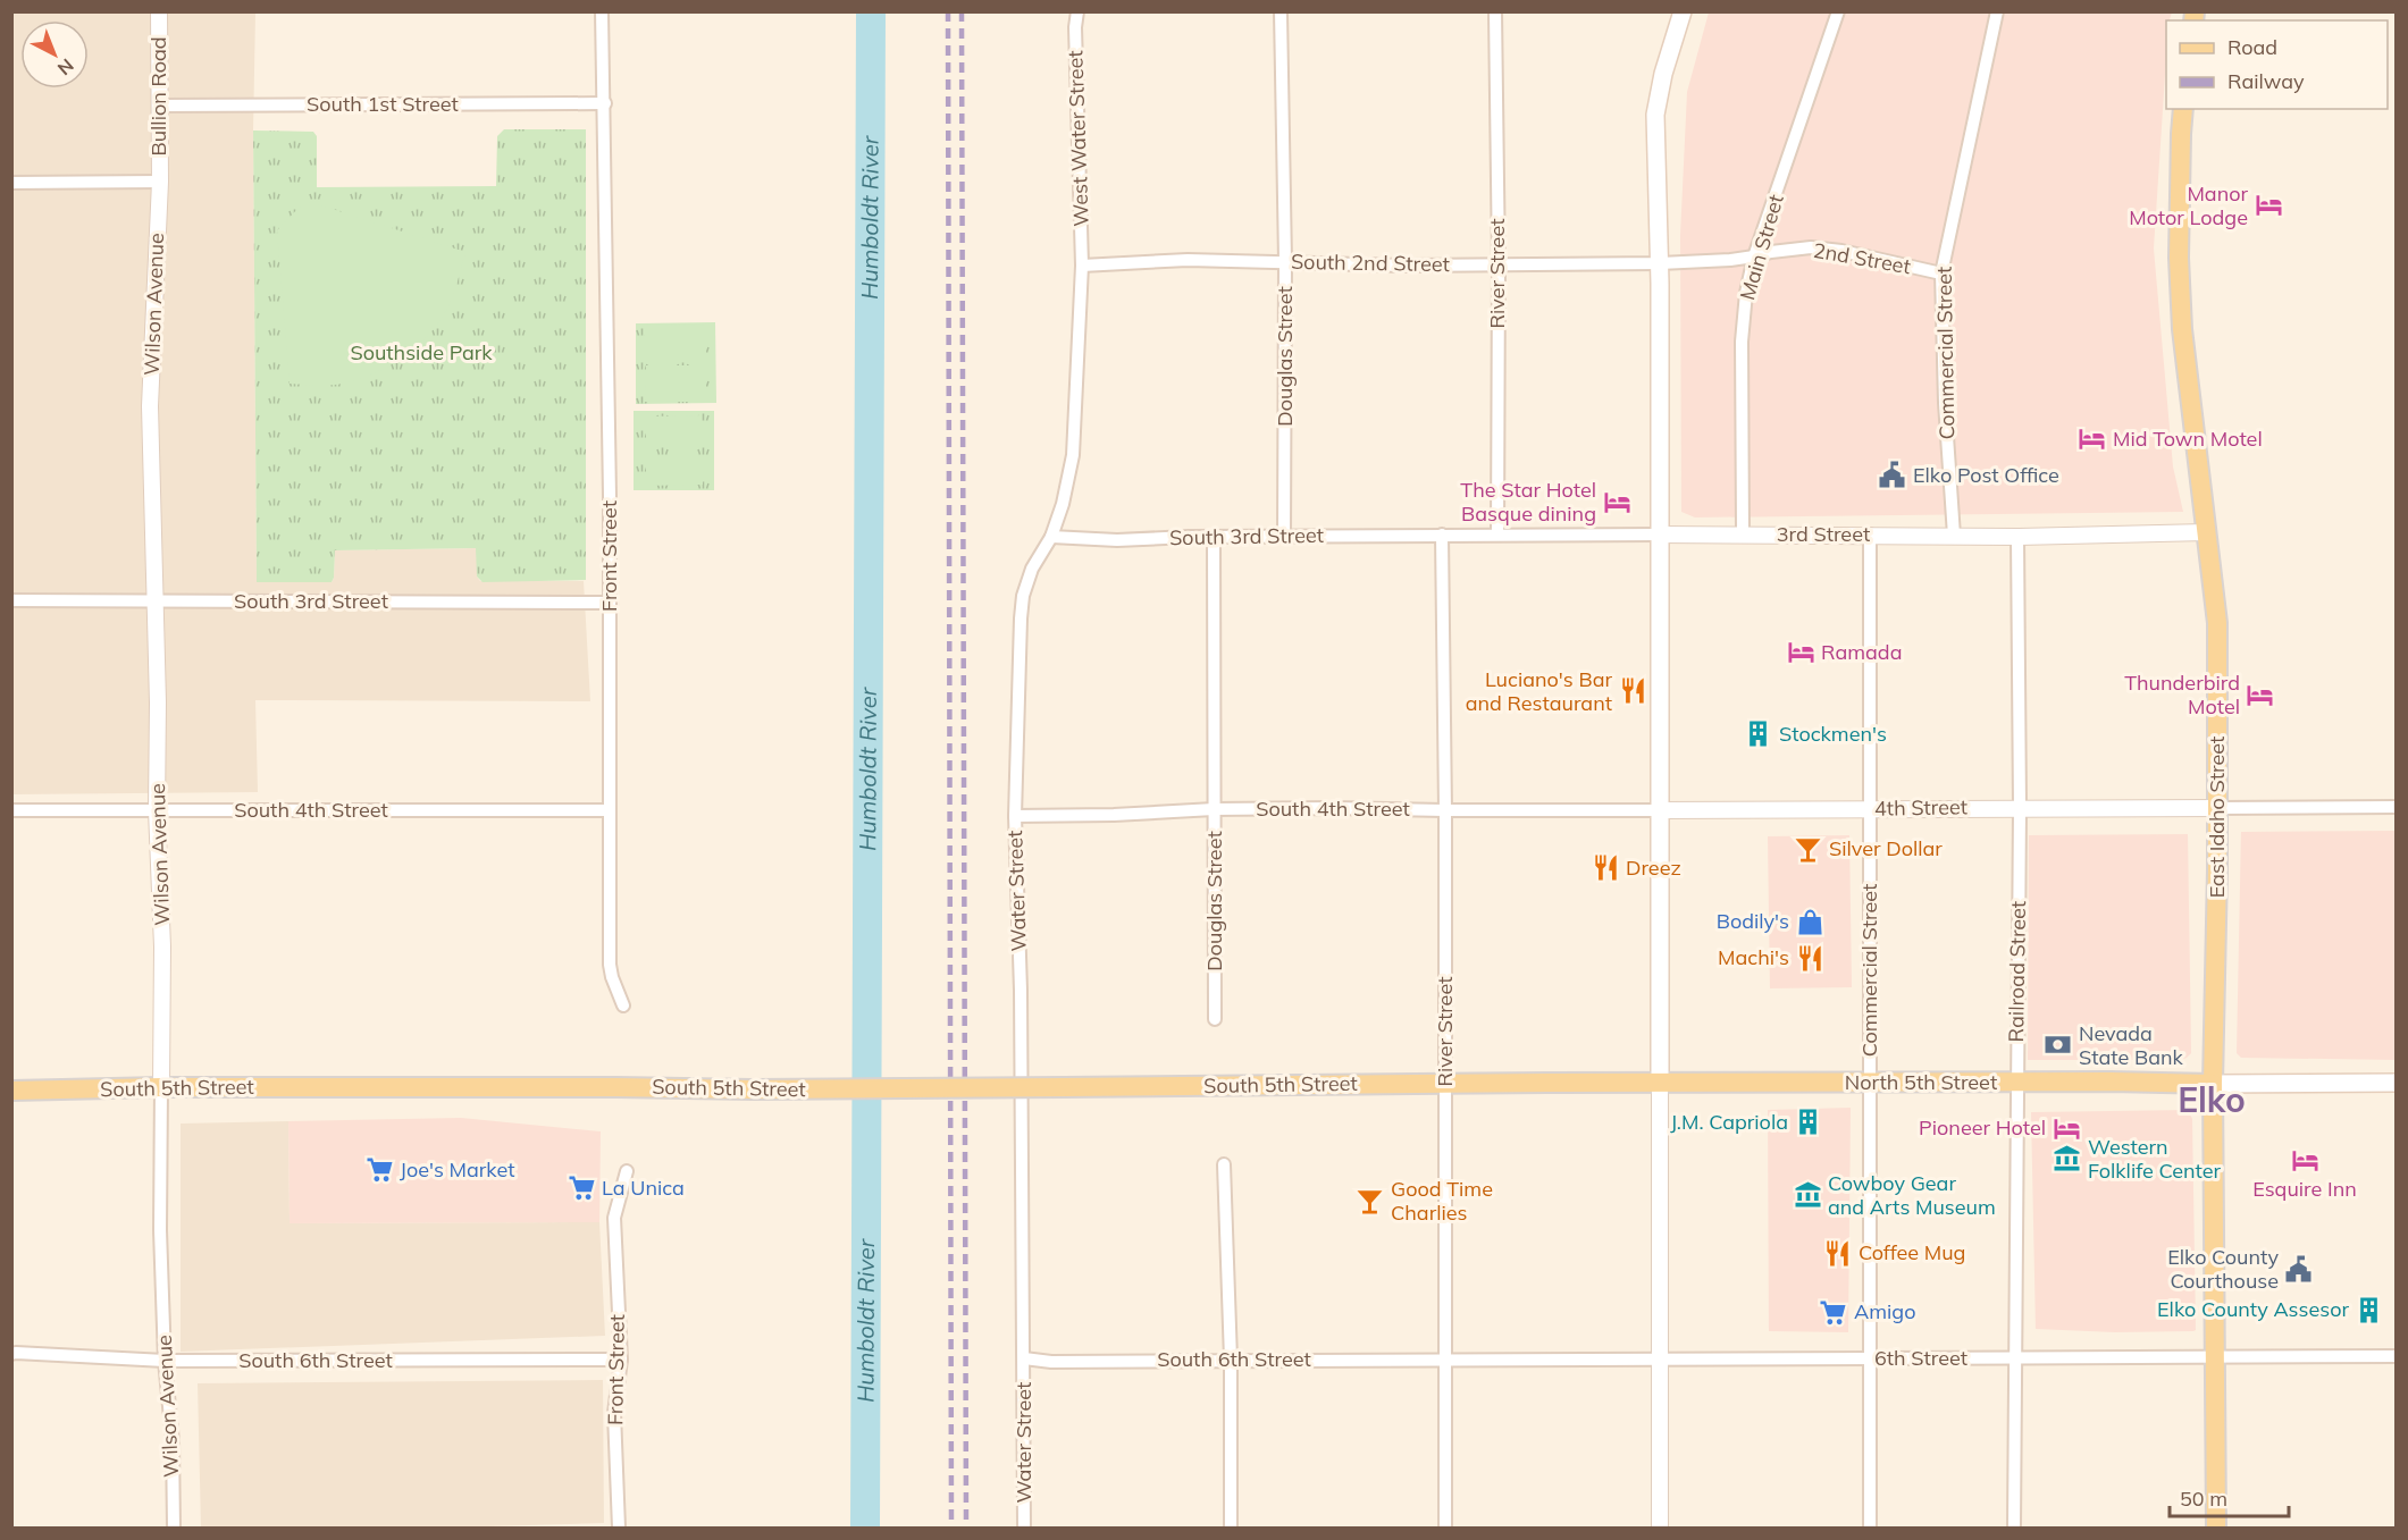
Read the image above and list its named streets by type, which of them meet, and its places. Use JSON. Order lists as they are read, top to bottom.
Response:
{
  "streets": {
    "main road": ["East Idaho Street", "North 5th Street", "South 5th Street"],
    "street": [
      "Bullion Road",
      "South 1st Street",
      "West Water Street",
      "Main Street",
      "2nd Street",
      "South 2nd Street",
      "River Street",
      "Wilson Avenue",
      "Commercial Street",
      "Douglas Street",
      "3rd Street",
      "South 3rd Street",
      "Front Street",
      "4th Street",
      "South 4th Street",
      "Water Street",
      "Railroad Street",
      "6th Street",
      "South 6th Street"
    ]
  },
  "crossings": [
    ["Bullion Road", "South 1st Street"],
    ["Bullion Road", "Wilson Avenue"],
    ["South 1st Street", "Front Street"],
    ["West Water Street", "South 2nd Street"],
    ["West Water Street", "Water Street"],
    ["Main Street", "2nd Street"],
    ["Main Street", "3rd Street"],
    ["2nd Street", "South 2nd Street"],
    ["2nd Street", "Commercial Street"],
    ["South 2nd Street", "River Street"],
    ["South 2nd Street", "Douglas Street"],
    ["South 2nd Street", "Water Street"],
    ["River Street", "3rd Street"],
    ["River Street", "South 3rd Street"],
    ["River Street", "4th Street"],
    ["River Street", "South 4th Street"],
    ["River Street", "North 5th Street"],
    ["River Street", "South 5th Street"],
    ["River Street", "6th Street"],
    ["River Street", "South 6th Street"],
    ["Wilson Avenue", "South 3rd Street"],
    ["Wilson Avenue", "South 4th Street"],
    ["Wilson Avenue", "South 5th Street"],
    ["Wilson Avenue", "South 6th Street"],
    ["Commercial Street", "3rd Street"],
    ["Commercial Street", "4th Street"],
    ["Commercial Street", "North 5th Street"],
    ["Commercial Street", "6th Street"],
    ["Douglas Street", "South 3rd Street"],
    ["Douglas Street", "South 4th Street"],
    ["3rd Street", "South 3rd Street"],
    ["3rd Street", "East Idaho Street"],
    ["3rd Street", "Railroad Street"],
    ["South 3rd Street", "Front Street"],
    ["South 3rd Street", "Water Street"],
    ["Front Street", "South 4th Street"],
    ["Front Street", "South 6th Street"],
    ["4th Street", "South 4th Street"],
    ["4th Street", "East Idaho Street"],
    ["4th Street", "Railroad Street"],
    ["South 4th Street", "Water Street"],
    ["East Idaho Street", "North 5th Street"],
    ["East Idaho Street", "6th Street"],
    ["Water Street", "South 6th Street"],
    ["Railroad Street", "North 5th Street"],
    ["Railroad Street", "6th Street"],
    ["North 5th Street", "South 5th Street"],
    ["6th Street", "South 6th Street"]
  ],
  "districts": ["Elko"],
  "water": ["Humboldt River"],
  "parks": ["Southside Park"],
  "places": {
    "hotel": [
      "Manor Motor Lodge",
      "Mid Town Motel",
      "The Star Hotel Basque dining",
      "Ramada",
      "Thunderbird Motel",
      "Pioneer Hotel",
      "Esquire Inn"
    ],
    "public building": ["Elko Post Office", "Elko County Courthouse"],
    "restaurant": [
      "Luciano's Bar and Restaurant",
      "Dreez",
      "Machi's",
      "Coffee Mug"
    ],
    "building": ["Stockmen's", "J.M. Capriola", "Elko County Assesor"],
    "bar": ["Silver Dollar", "Good Time Charlies"],
    "shop": ["Bodily's"],
    "bank": ["Nevada State Bank"],
    "museum": ["Western Folklife Center", "Cowboy Gear and Arts Museum"],
    "supermarket": ["Joe's Market", "La Unica", "Amigo"]
  },
  "legend": ["Road", "Railway"],
  "scale_bar": "50 m",
  "north": "bottom right"
}
